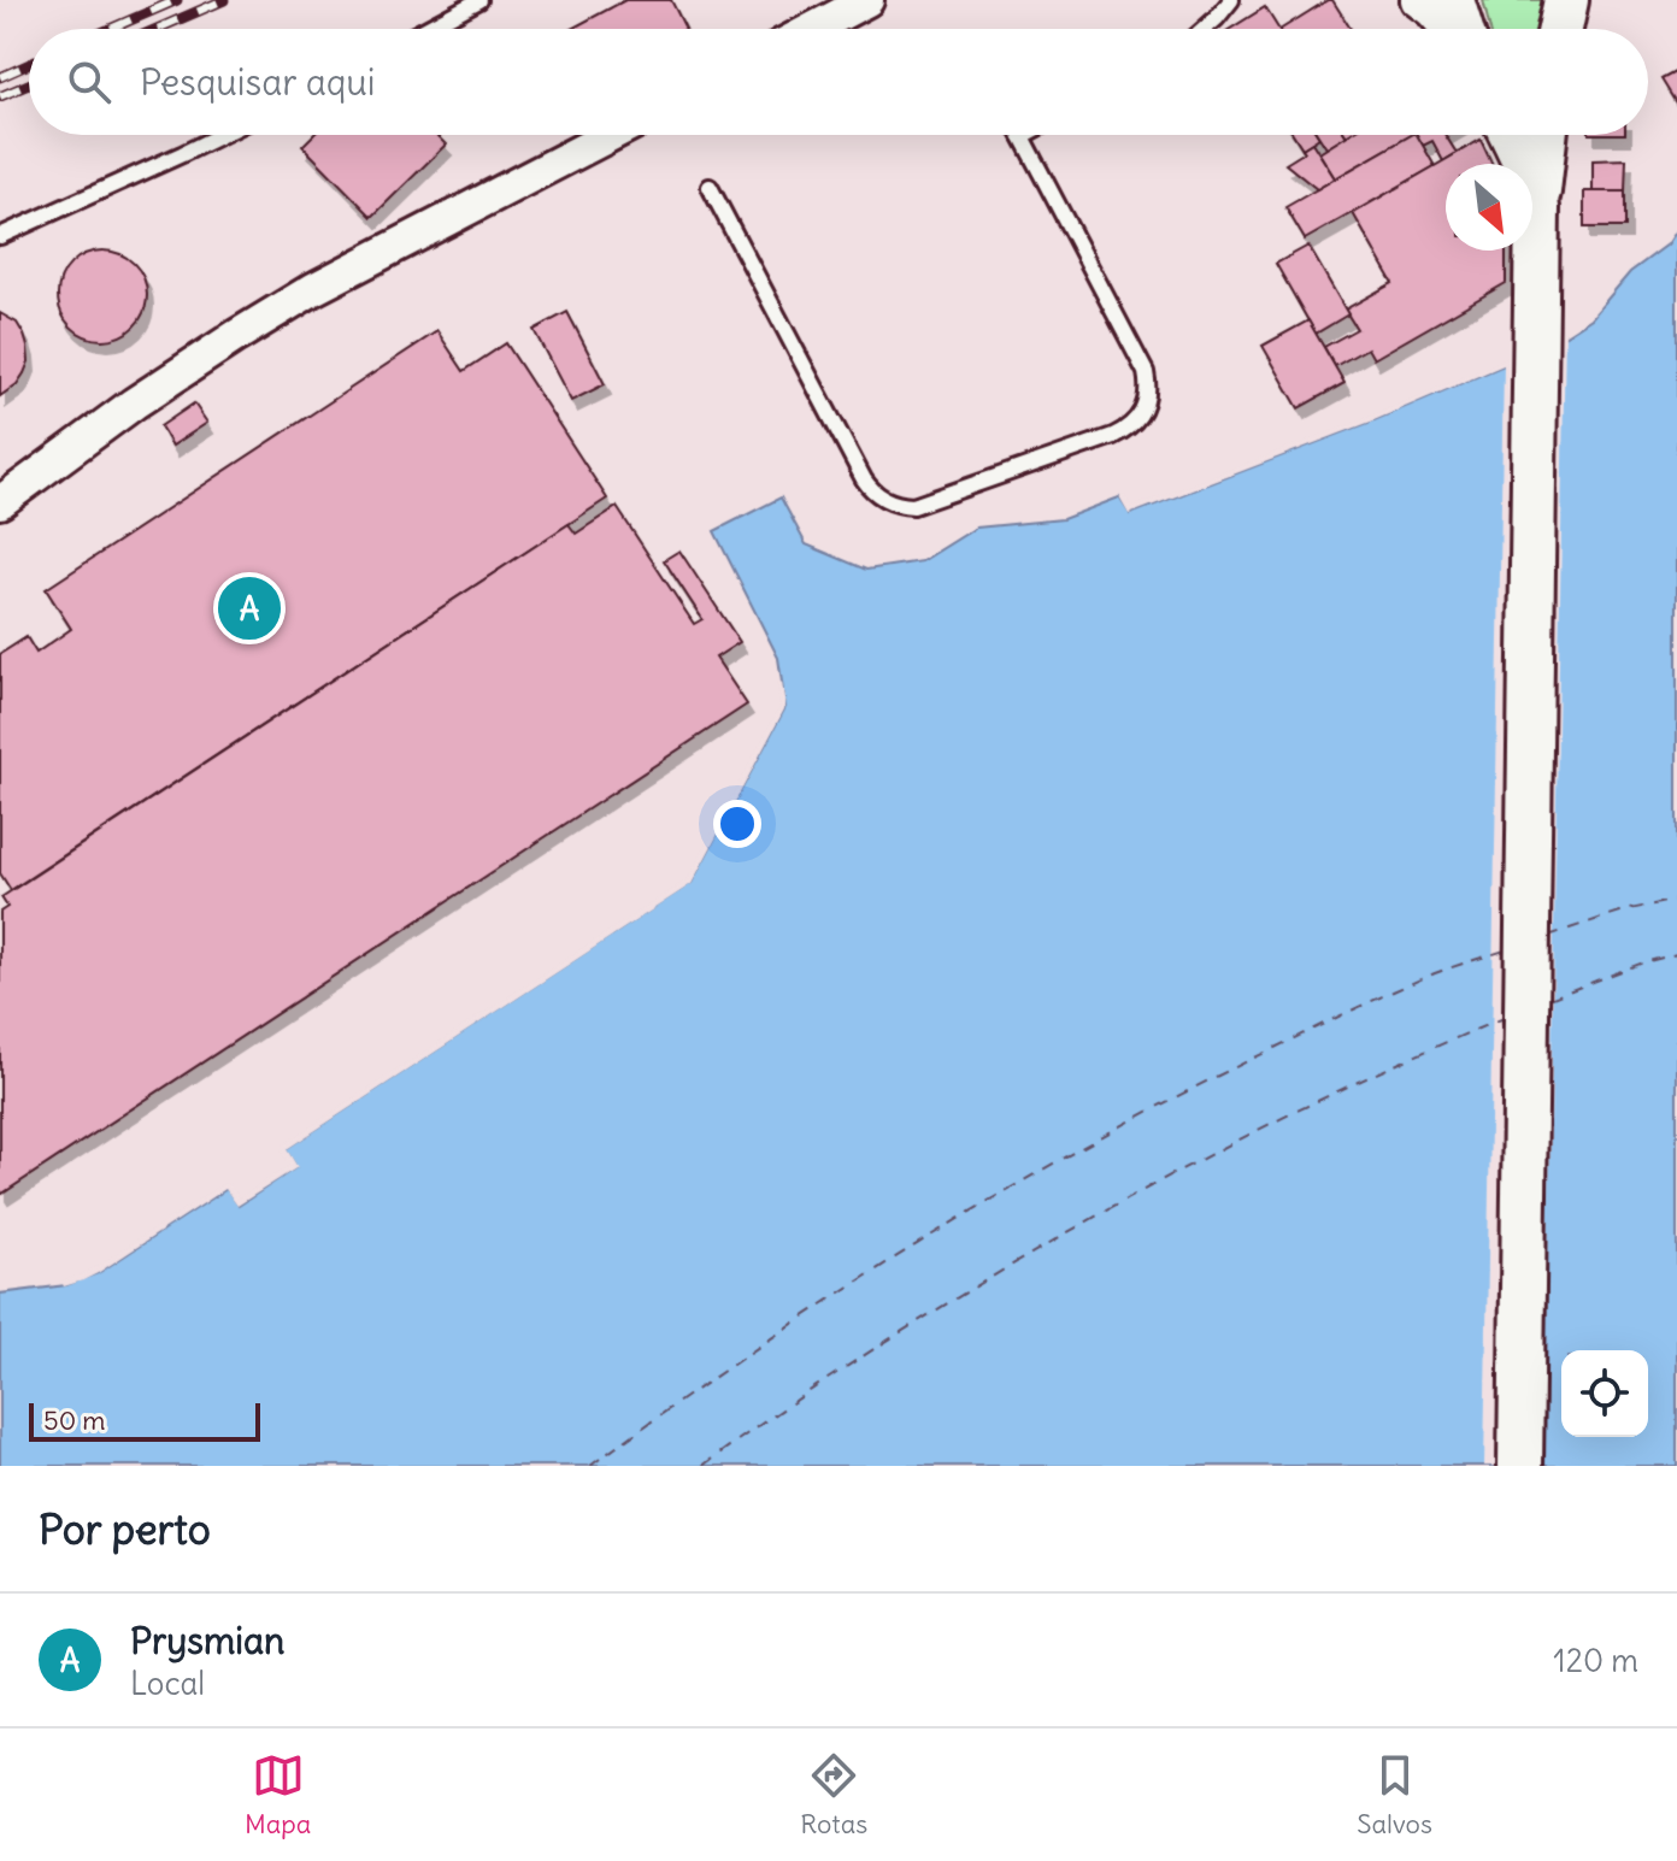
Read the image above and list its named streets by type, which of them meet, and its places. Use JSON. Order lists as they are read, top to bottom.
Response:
{
  "scale_bar": "50 m",
  "north": "bottom right",
  "page": {
    "search": "Pesquisar aqui",
    "pins": "A",
    "scale": "50 m",
    "heading": "Por perto",
    "list": [
      {
        "mark": "A",
        "name": "Prysmian",
        "note": "Local",
        "value": "120 m"
      }
    ],
    "nav": ["Mapa", "Rotas", "Salvos"]
  }
}
